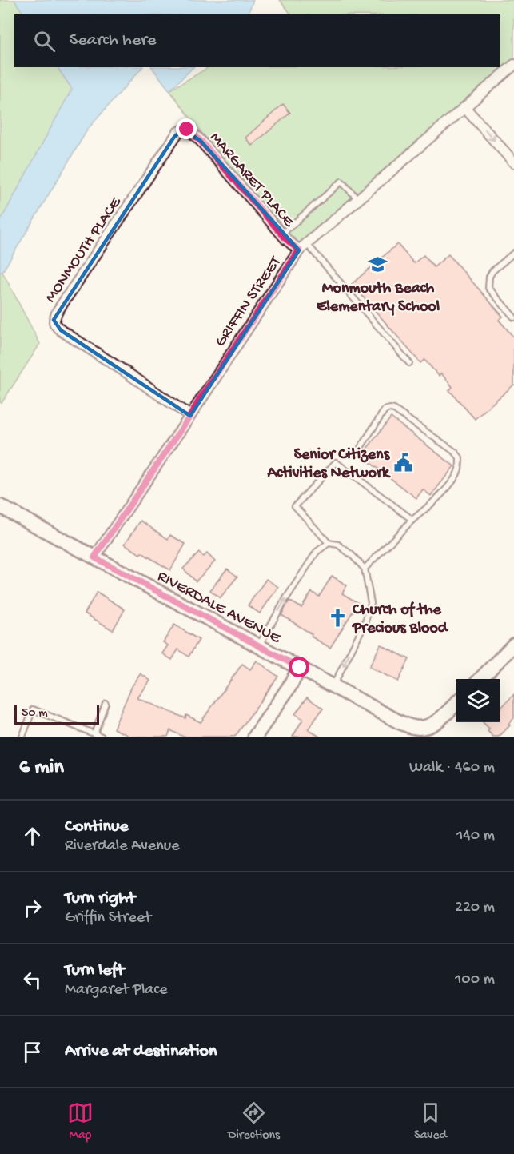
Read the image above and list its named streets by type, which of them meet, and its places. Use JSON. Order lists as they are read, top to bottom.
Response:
{
  "streets": {
    "street": [
      "MARGARET PLACE",
      "MONMOUTH PLACE",
      "GRIFFIN STREET",
      "RIVERDALE AVENUE"
    ]
  },
  "crossings": [
    ["MARGARET PLACE", "MONMOUTH PLACE"],
    ["MARGARET PLACE", "GRIFFIN STREET"],
    ["MONMOUTH PLACE", "GRIFFIN STREET"],
    ["GRIFFIN STREET", "RIVERDALE AVENUE"]
  ],
  "places": {
    "school or university": ["Monmouth Beach Elementary School"],
    "public building": ["Senior Citizens Activities Network"],
    "church": ["Church of the Precious Blood"]
  },
  "scale_bar": "50 m",
  "page": {
    "search": "Search here",
    "scale": "50 m",
    "heading": ["6 min", "Walk · 460 m"],
    "list": [
      ["Continue", "Riverdale Avenue", "140 m"],
      ["Turn right", "Griffin Street", "220 m"],
      ["Turn left", "Margaret Place", "100 m"],
      "Arrive at destination"
    ],
    "nav": ["Map", "Directions", "Saved"]
  }
}
